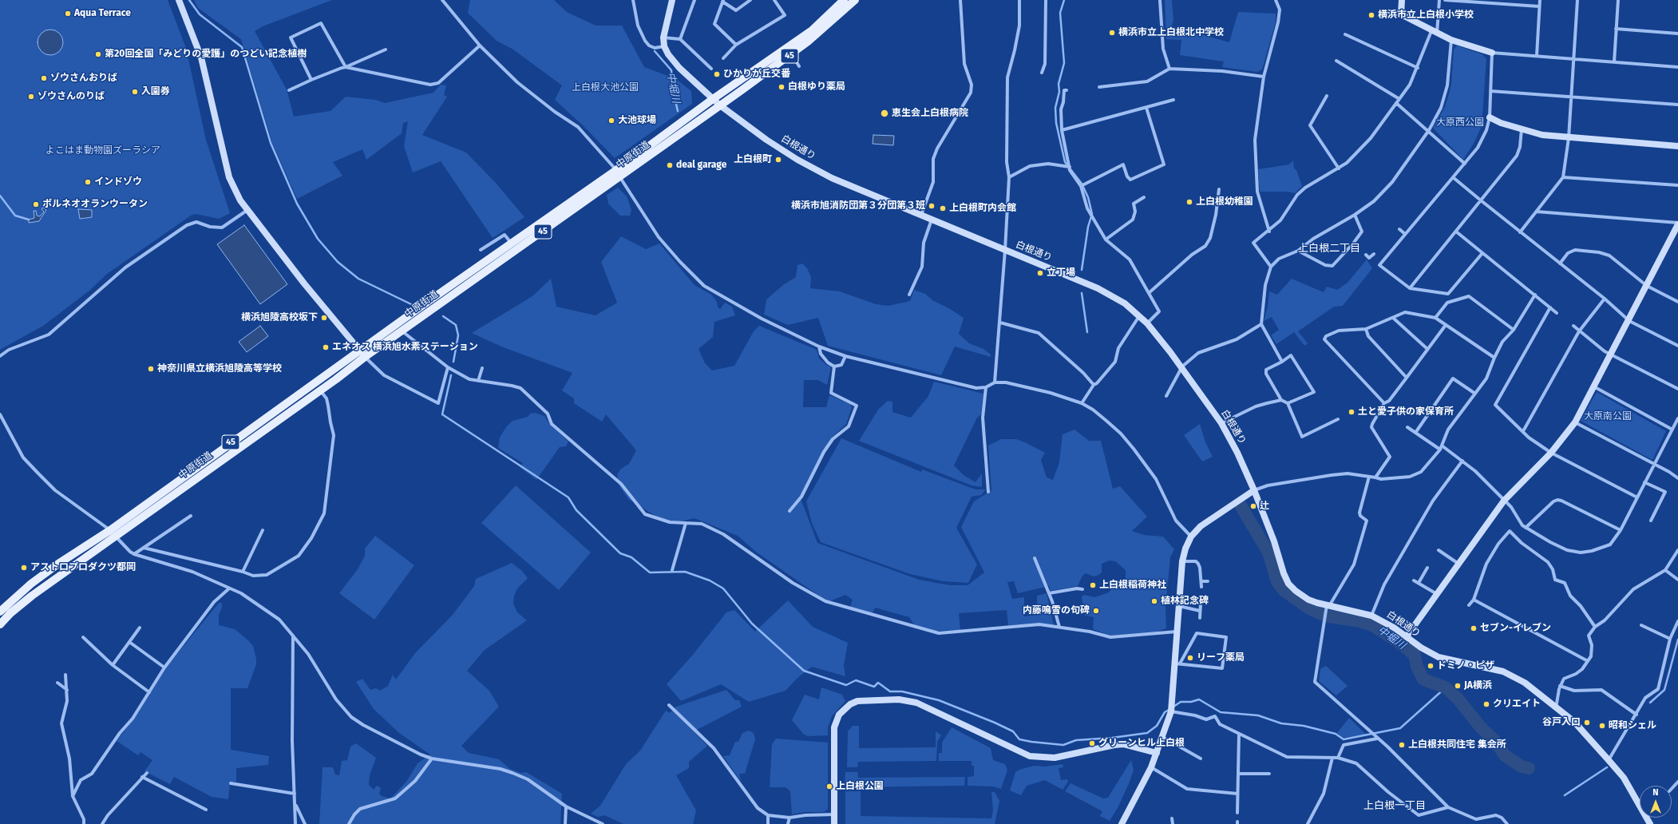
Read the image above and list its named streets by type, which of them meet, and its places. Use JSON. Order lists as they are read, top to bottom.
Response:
{
  "streets": {
    "main road": ["45", "中原街道"],
    "street": ["白根通り"]
  },
  "crossings": [
    ["白根通り", "中原街道"]
  ],
  "districts": ["上白根二丁目", "上白根一丁目"],
  "water": ["中堀川"],
  "parks": [
    "上白根大池公園",
    "大原西公園",
    "よこはま動物園ズーラシア",
    "大原南公園"
  ],
  "places": [
    "Aqua Terrace",
    "横浜市立上白根小学校",
    "横浜市立上白根北中学校",
    "第20回全国「みどりの愛護」のつどい記念植樹",
    "ひかりが丘交番",
    "ゾウさんおりば",
    "白根ゆり薬局",
    "入園券",
    "ゾウさんのりば",
    "恵生会上白根病院",
    "大池球場",
    "上白根町",
    "deal garage",
    "インドゾウ",
    "上白根幼稚園",
    "ボルネオオランウータン",
    "横浜市旭消防団第３分団第３班",
    "上白根町内会館",
    "立丁場",
    "横浜旭陵高校坂下",
    "エネオス 横浜旭水素ステーション",
    "神奈川県立横浜旭陵高等学校",
    "土と愛子供の家保育所",
    "辻",
    "アストロプロダクツ都岡",
    "上白根稲荷神社",
    "植林記念碑",
    "内藤鳴雪の句碑",
    "セブン-イレブン",
    "リーフ薬局",
    "ドミノ・ピザ",
    "JA横浜",
    "クリエイト",
    "谷戸入口",
    "昭和シェル",
    "グリーンヒル上白根",
    "上白根共同住宅 集会所",
    "上白根公園"
  ],
  "north": "top"
}
